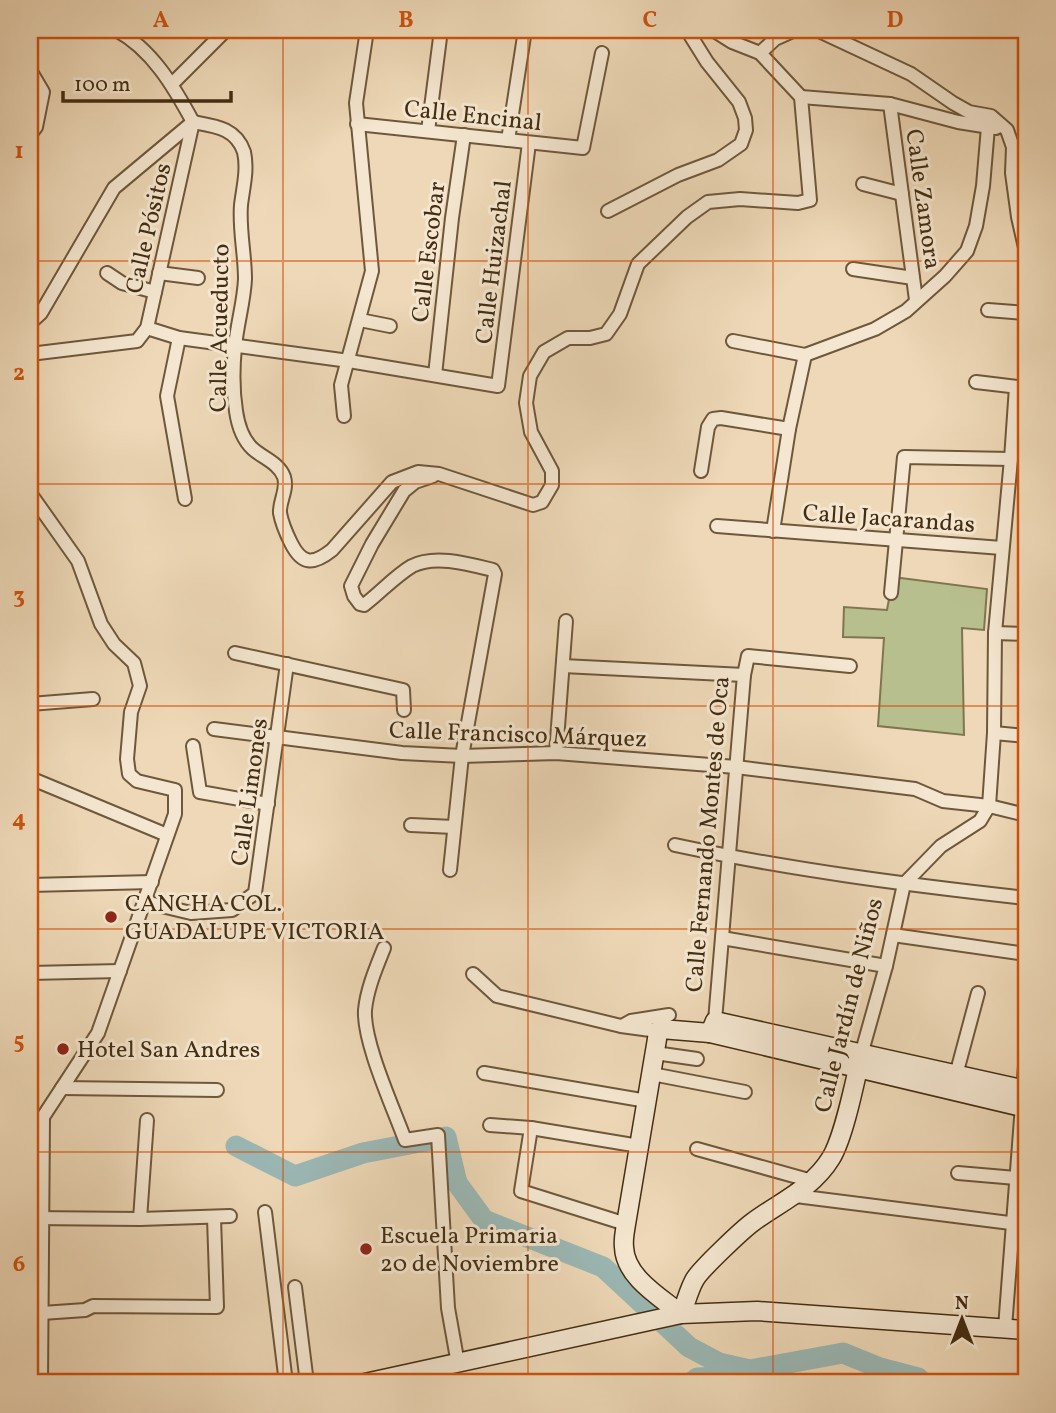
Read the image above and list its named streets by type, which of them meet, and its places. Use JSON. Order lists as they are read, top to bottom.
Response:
{
  "streets": {
    "main road": ["Calle Jardín de Niños"],
    "street": [
      "Calle Encinal",
      "Calle Zamora",
      "Calle Pósitos",
      "Calle Escobar",
      "Calle Huizachal",
      "Calle Acueducto",
      "Calle Jacarandas",
      "Calle Francisco Márquez",
      "Calle Limones",
      "Calle Fernando Montes de Oca"
    ]
  },
  "crossings": [
    ["Calle Encinal", "Calle Escobar"],
    ["Calle Encinal", "Calle Huizachal"],
    ["Calle Pósitos", "Calle Acueducto"],
    ["Calle Escobar", "Calle Huizachal"],
    ["Calle Francisco Márquez", "Calle Limones"],
    ["Calle Francisco Márquez", "Calle Fernando Montes de Oca"],
    ["Calle Francisco Márquez", "Calle Jardín de Niños"]
  ],
  "places": ["CANCHA COL. GUADALUPE VICTORIA", "Hotel San Andres", "Escuela Primaria 20 de Noviembre"],
  "scale_bar": "100 m",
  "north": "top",
  "grid": {
    "columns": [
      "A",
      "B",
      "C",
      "D"
    ],
    "rows": [
      "1",
      "2",
      "3",
      "4",
      "5",
      "6"
    ]
  }
}
